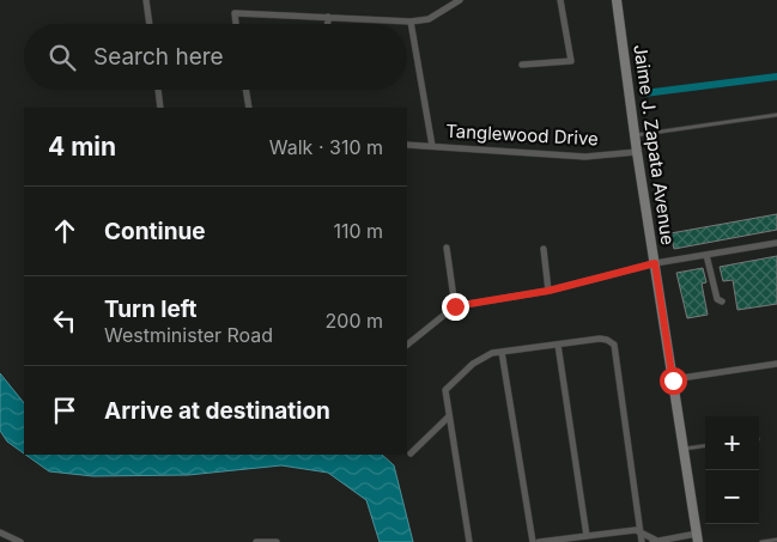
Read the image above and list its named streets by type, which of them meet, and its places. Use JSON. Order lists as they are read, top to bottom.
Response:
{
  "streets": {
    "street": ["Tanglewood Drive", "Jaime J. Zapata Avenue"]
  },
  "crossings": [
    ["Tanglewood Drive", "Jaime J. Zapata Avenue"]
  ],
  "page": {
    "search": "Search here",
    "heading": ["4 min", "Walk · 310 m"],
    "list": [
      ["Continue", "110 m"],
      ["Turn left", "Westminister Road", "200 m"],
      "Arrive at destination"
    ],
    "map_buttons": ["+", "−"]
  }
}
